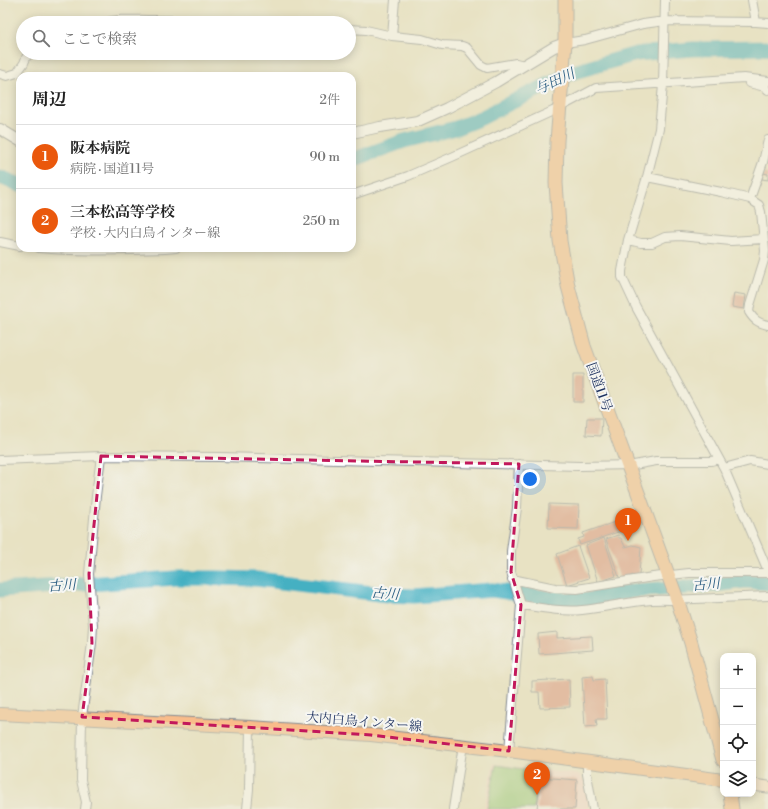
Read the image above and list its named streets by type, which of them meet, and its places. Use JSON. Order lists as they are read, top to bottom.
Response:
{
  "streets": {
    "highway": ["国道11号"],
    "main road": ["大内白鳥インター線"]
  },
  "water": ["与田川", "古川"],
  "page": {
    "search": "ここで検索",
    "heading": ["周辺", "2件"],
    "list": [
      {
        "mark": "1",
        "name": "阪本病院",
        "note": "病院 · 国道11号",
        "value": "90 m"
      },
      {
        "mark": "2",
        "name": "三本松高等学校",
        "note": "学校 · 大内白鳥インター線",
        "value": "250 m"
      }
    ],
    "pins": ["1", "2"],
    "map_buttons": ["+", "−"]
  }
}
